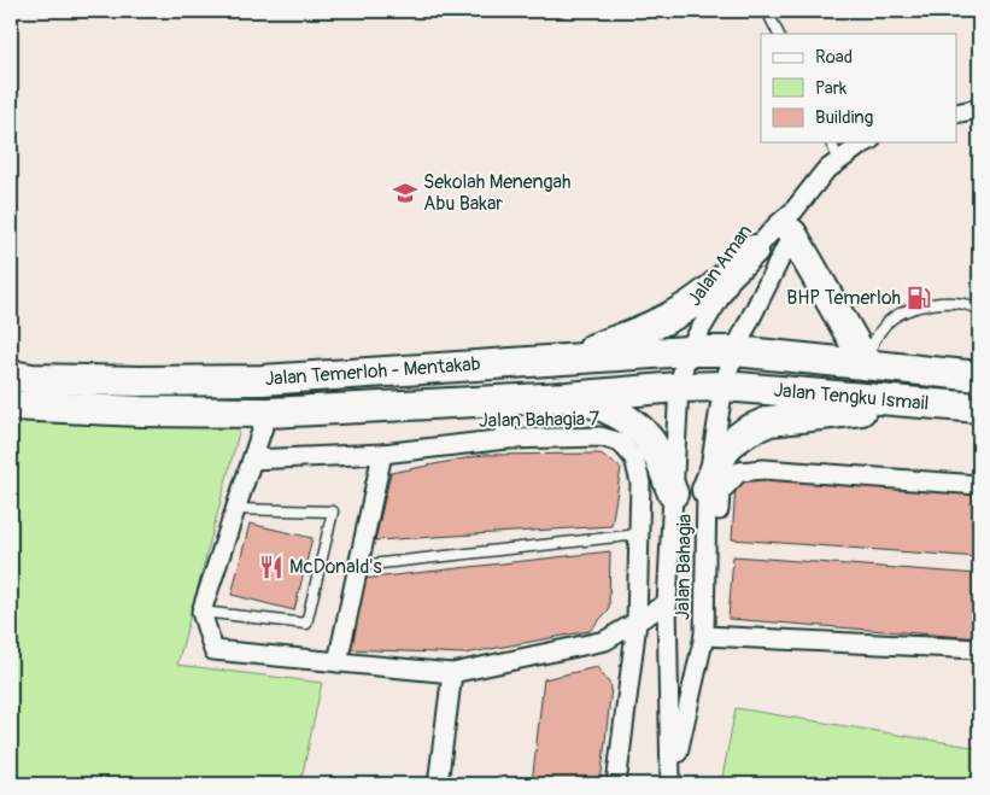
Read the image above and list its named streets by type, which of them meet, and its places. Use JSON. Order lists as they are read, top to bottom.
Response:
{
  "streets": {
    "main road": ["Jalan Temerloh - Mentakab", "Jalan Tengku Ismail"],
    "street": ["Jalan Aman", "Jalan Bahagia 7", "Jalan Bahagia"]
  },
  "crossings": [
    ["Jalan Aman", "Jalan Temerloh - Mentakab"],
    ["Jalan Aman", "Jalan Bahagia"],
    ["Jalan Temerloh - Mentakab", "Jalan Tengku Ismail"],
    ["Jalan Temerloh - Mentakab", "Jalan Bahagia"],
    ["Jalan Tengku Ismail", "Jalan Bahagia"]
  ],
  "places": {
    "school or university": ["Sekolah Menengah Abu Bakar"],
    "fuel station": ["BHP Temerloh"],
    "restaurant": ["McDonald's"]
  },
  "legend": ["Road", "Park", "Building"]
}
